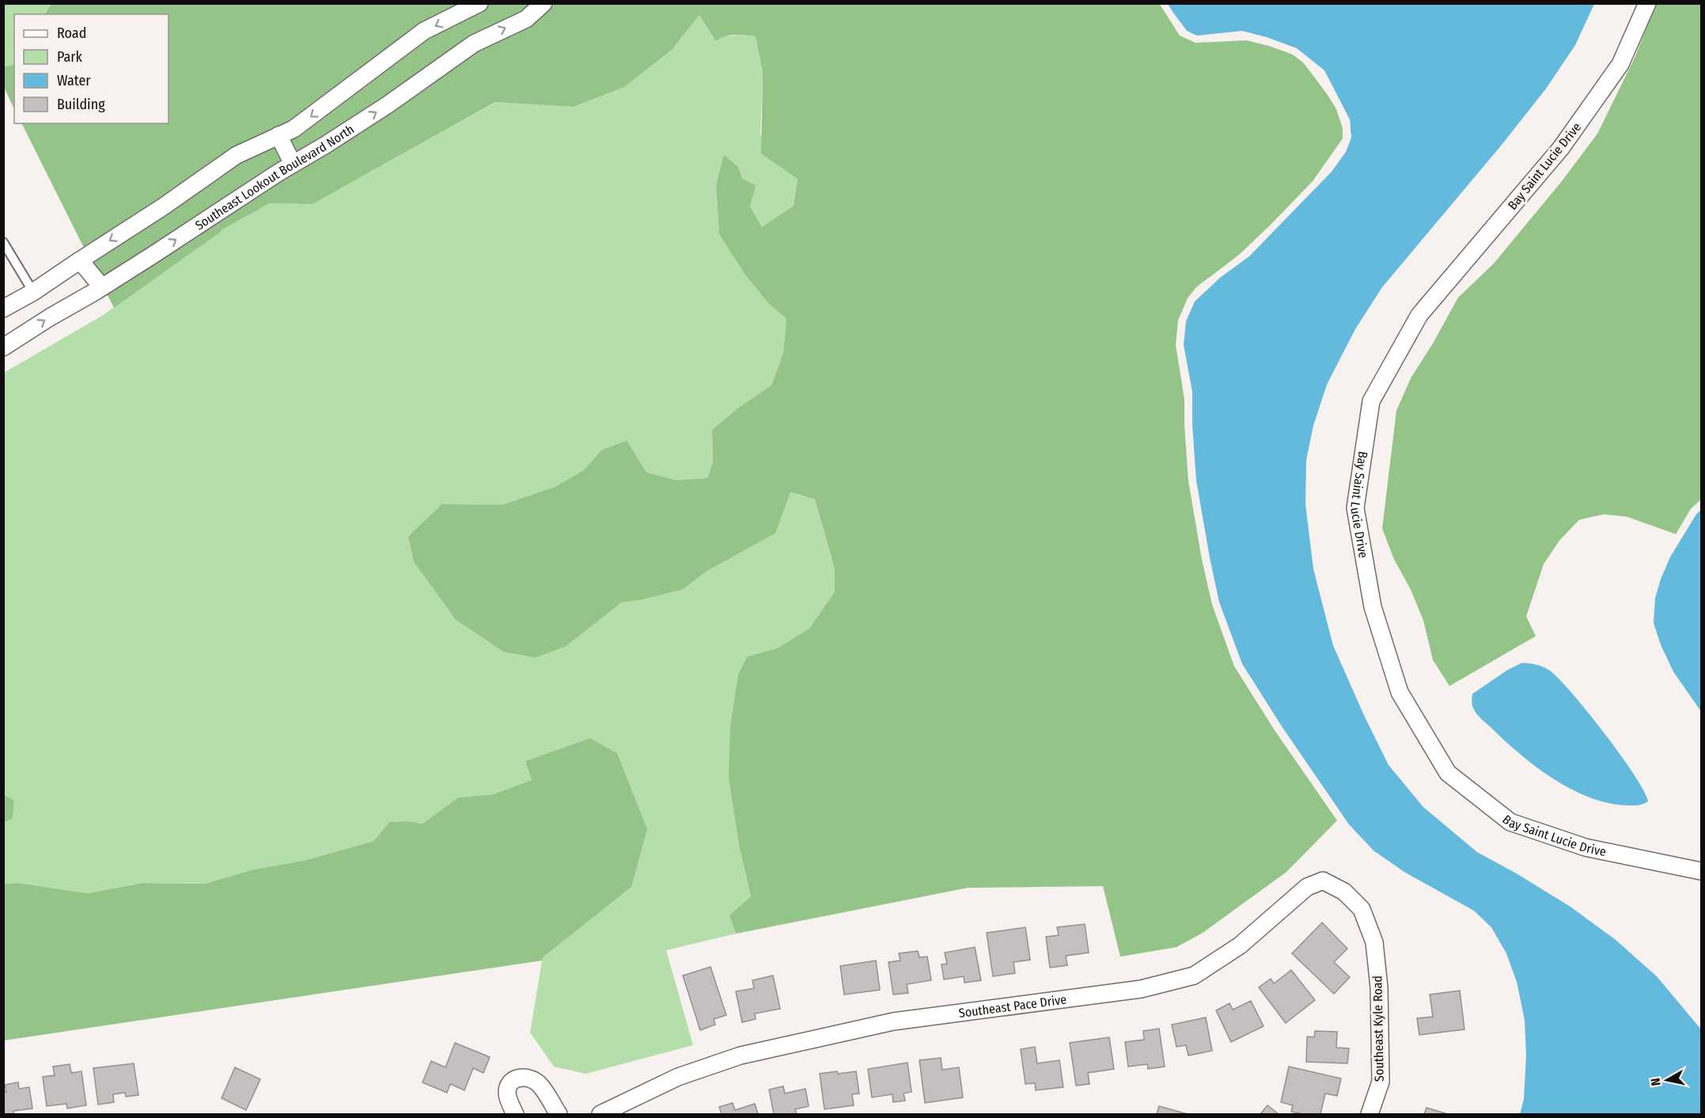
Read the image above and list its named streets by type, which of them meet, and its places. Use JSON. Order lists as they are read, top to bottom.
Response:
{
  "streets": {
    "street": [
      "Bay Saint Lucie Drive",
      "Southeast Lookout Boulevard North",
      "Southeast Pace Drive",
      "Southeast Kyle Road"
    ]
  },
  "crossings": [
    ["Southeast Pace Drive", "Southeast Kyle Road"]
  ],
  "legend": [
    "Road",
    "Park",
    "Water",
    "Building"
  ],
  "north": "left"
}
